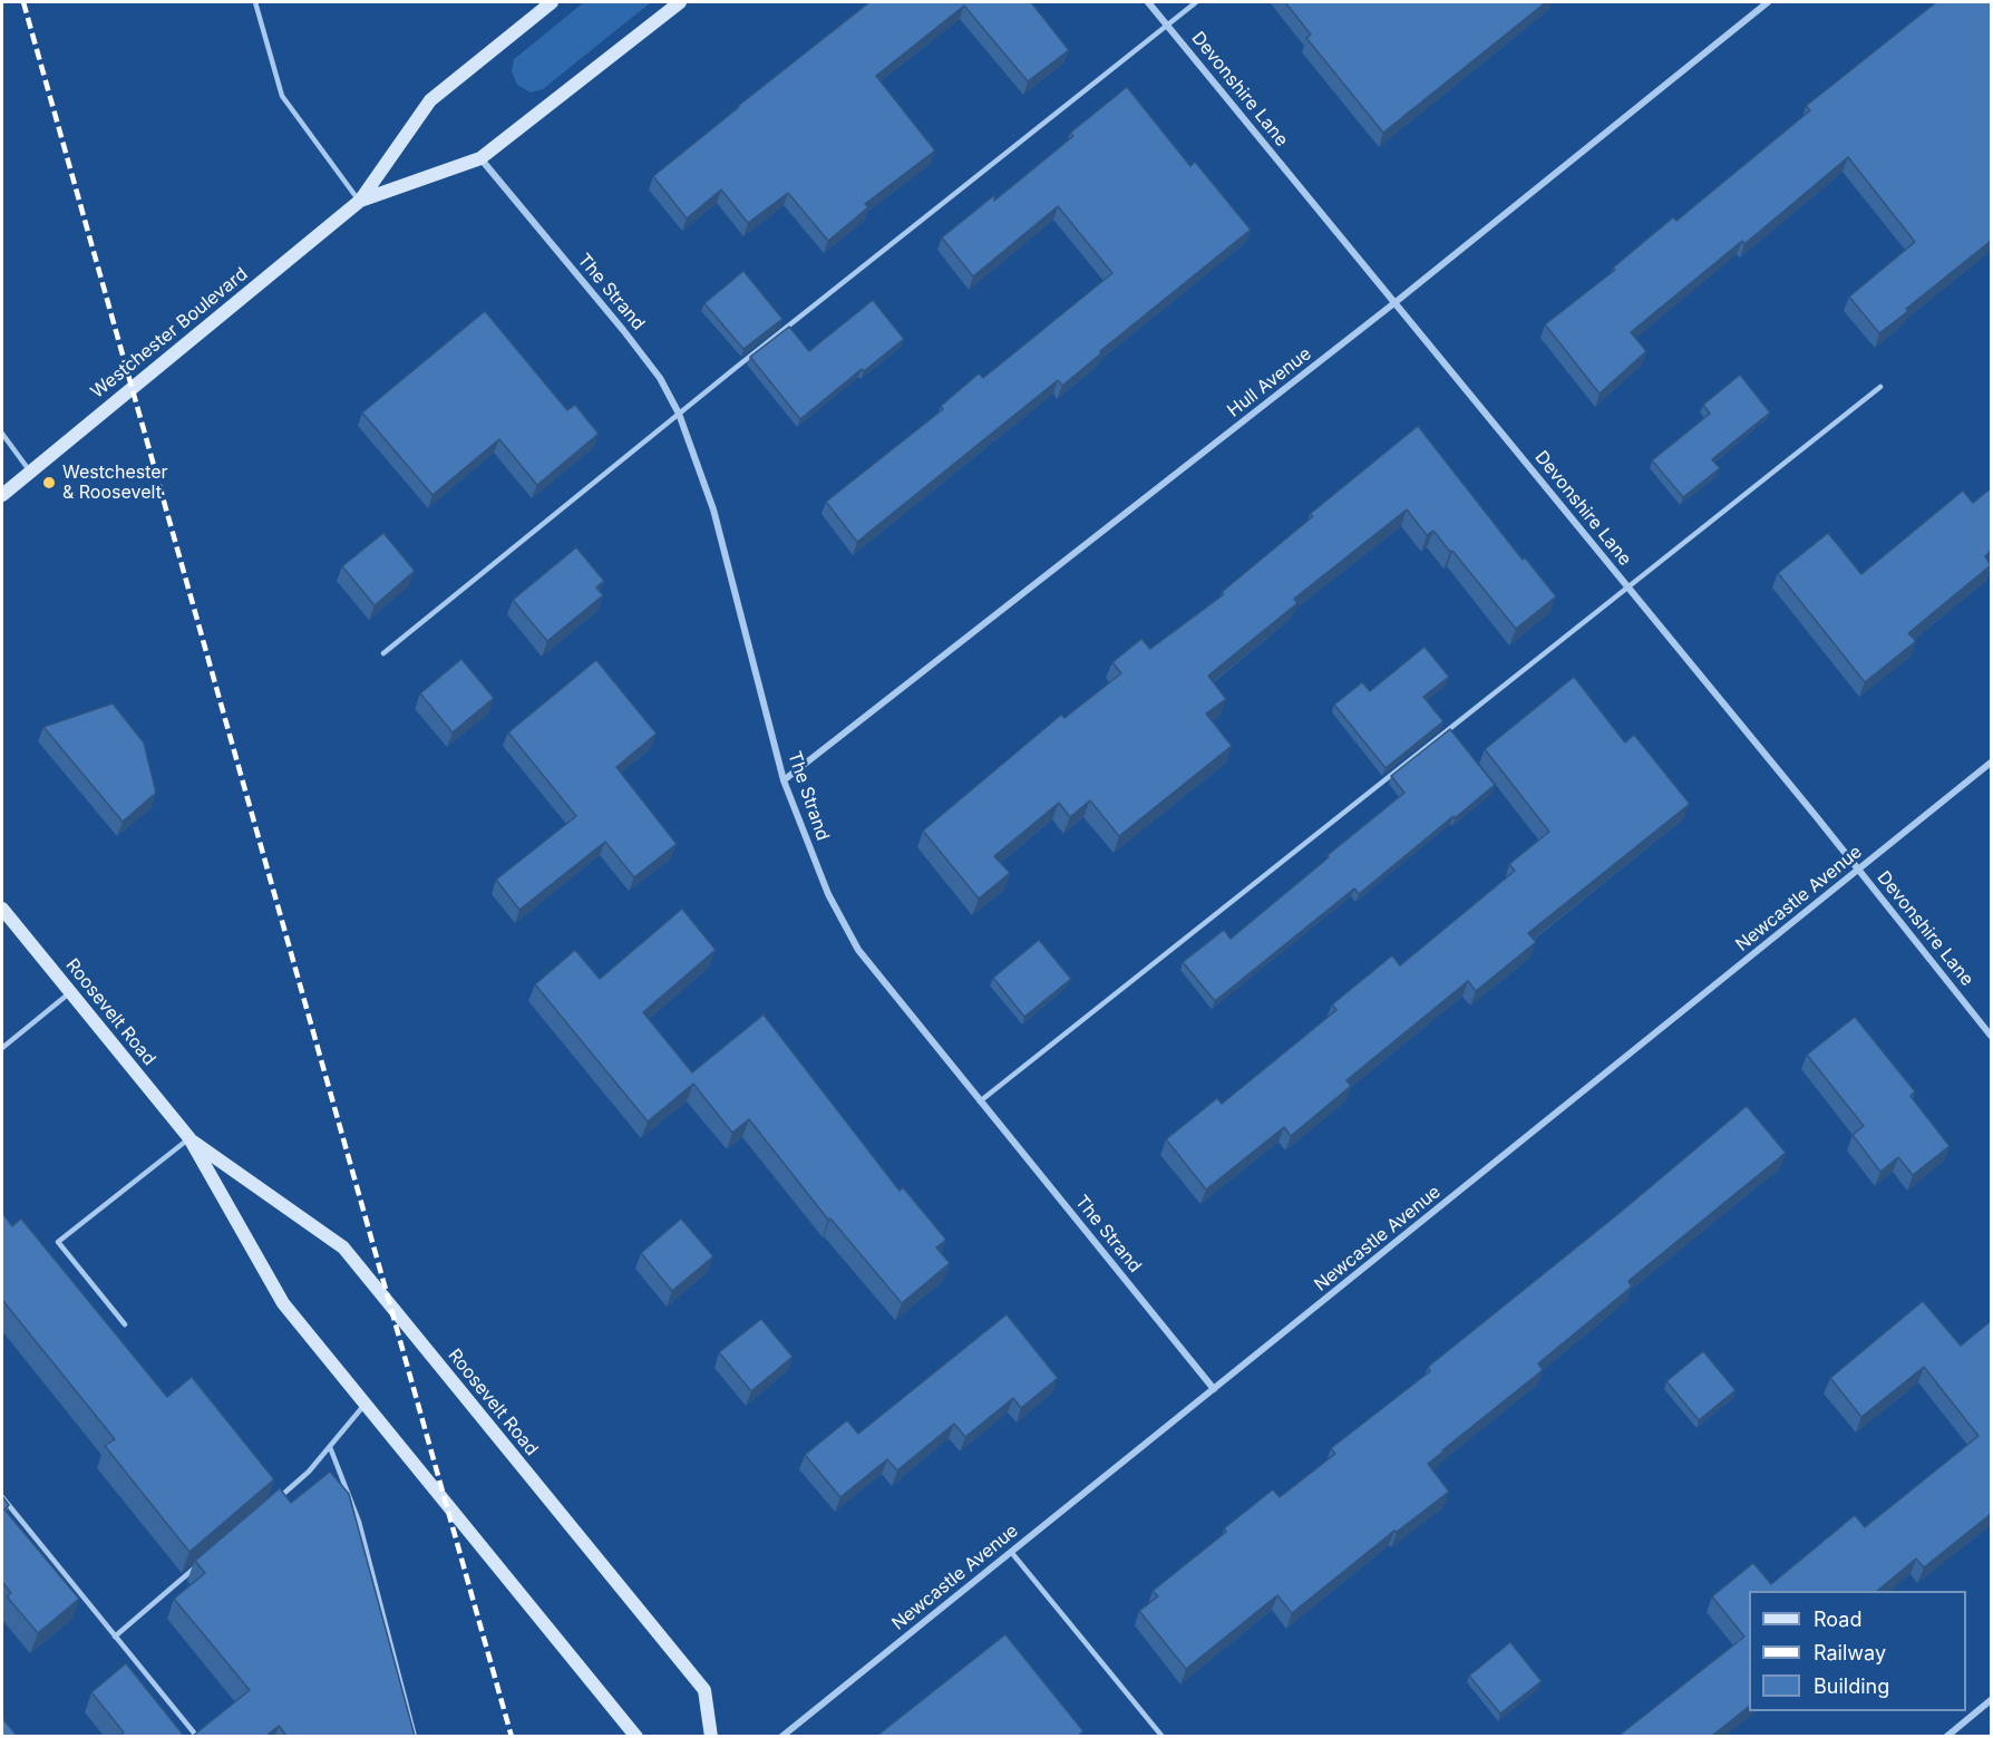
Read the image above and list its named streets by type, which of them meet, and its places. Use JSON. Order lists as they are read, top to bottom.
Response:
{
  "streets": {
    "main road": ["Westchester Boulevard", "Roosevelt Road"],
    "street": [
      "Devonshire Lane",
      "The Strand",
      "Hull Avenue",
      "Newcastle Avenue"
    ]
  },
  "crossings": [
    ["Devonshire Lane", "Hull Avenue"],
    ["Devonshire Lane", "Newcastle Avenue"],
    ["The Strand", "Westchester Boulevard"],
    ["The Strand", "Hull Avenue"],
    ["The Strand", "Newcastle Avenue"]
  ],
  "places": ["Westchester & Roosevelt"],
  "legend": ["Road", "Railway", "Building"]
}
